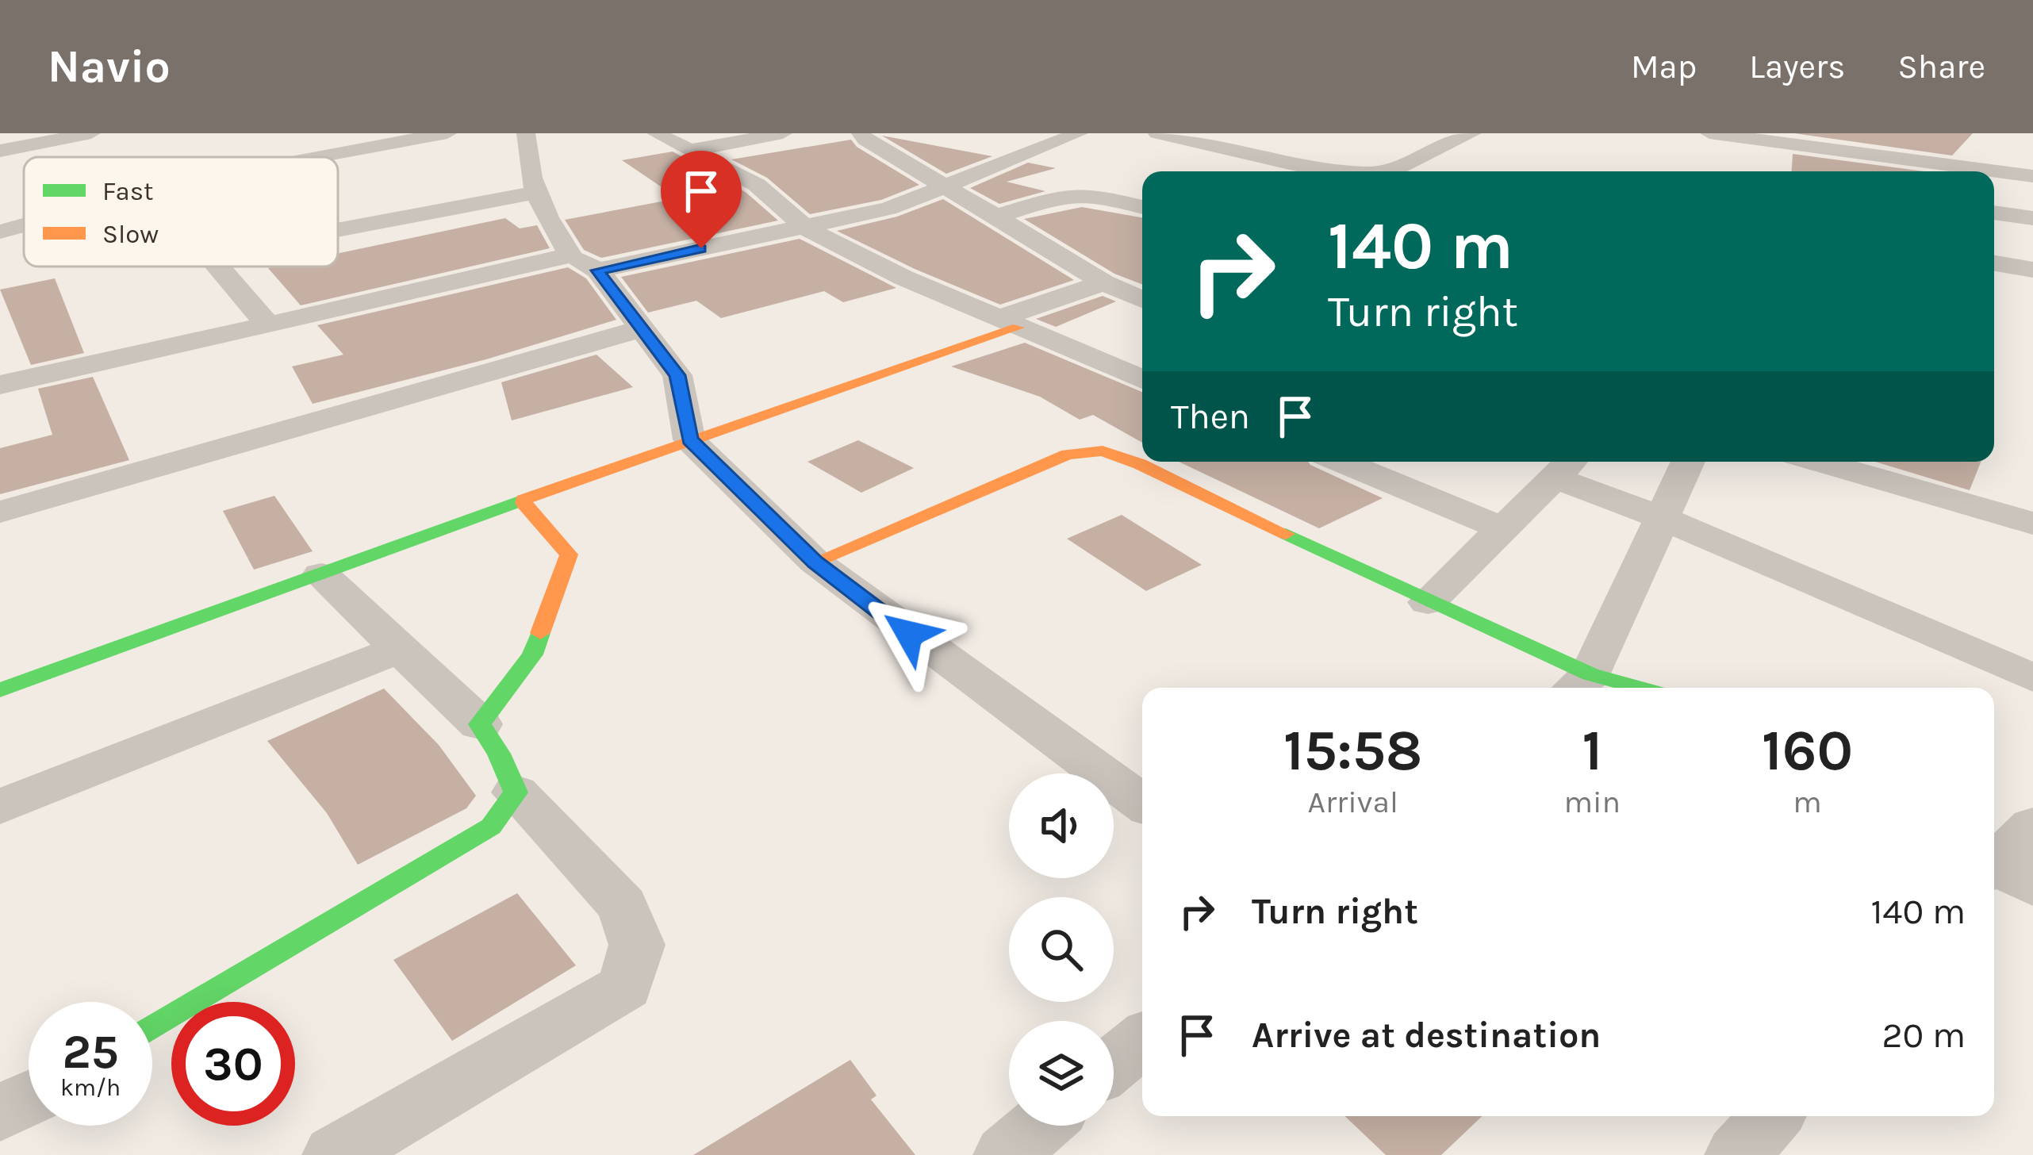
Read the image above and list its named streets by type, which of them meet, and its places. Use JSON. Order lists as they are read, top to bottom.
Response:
{
  "legend": ["Fast", "Slow"],
  "page": {
    "header": "Navio",
    "nav": ["Map", "Layers", "Share"],
    "turn": ["140 m", "Turn right"],
    "then": "Then",
    "eta": [
      "15:58",
      "Arrival",
      "1",
      "min",
      "160",
      "m"
    ],
    "list": [
      {
        "name": "Turn right",
        "value": "140 m"
      },
      {
        "name": "Arrive at destination",
        "value": "20 m"
      }
    ],
    "speed": "25 km/h",
    "limit": "30"
  }
}
